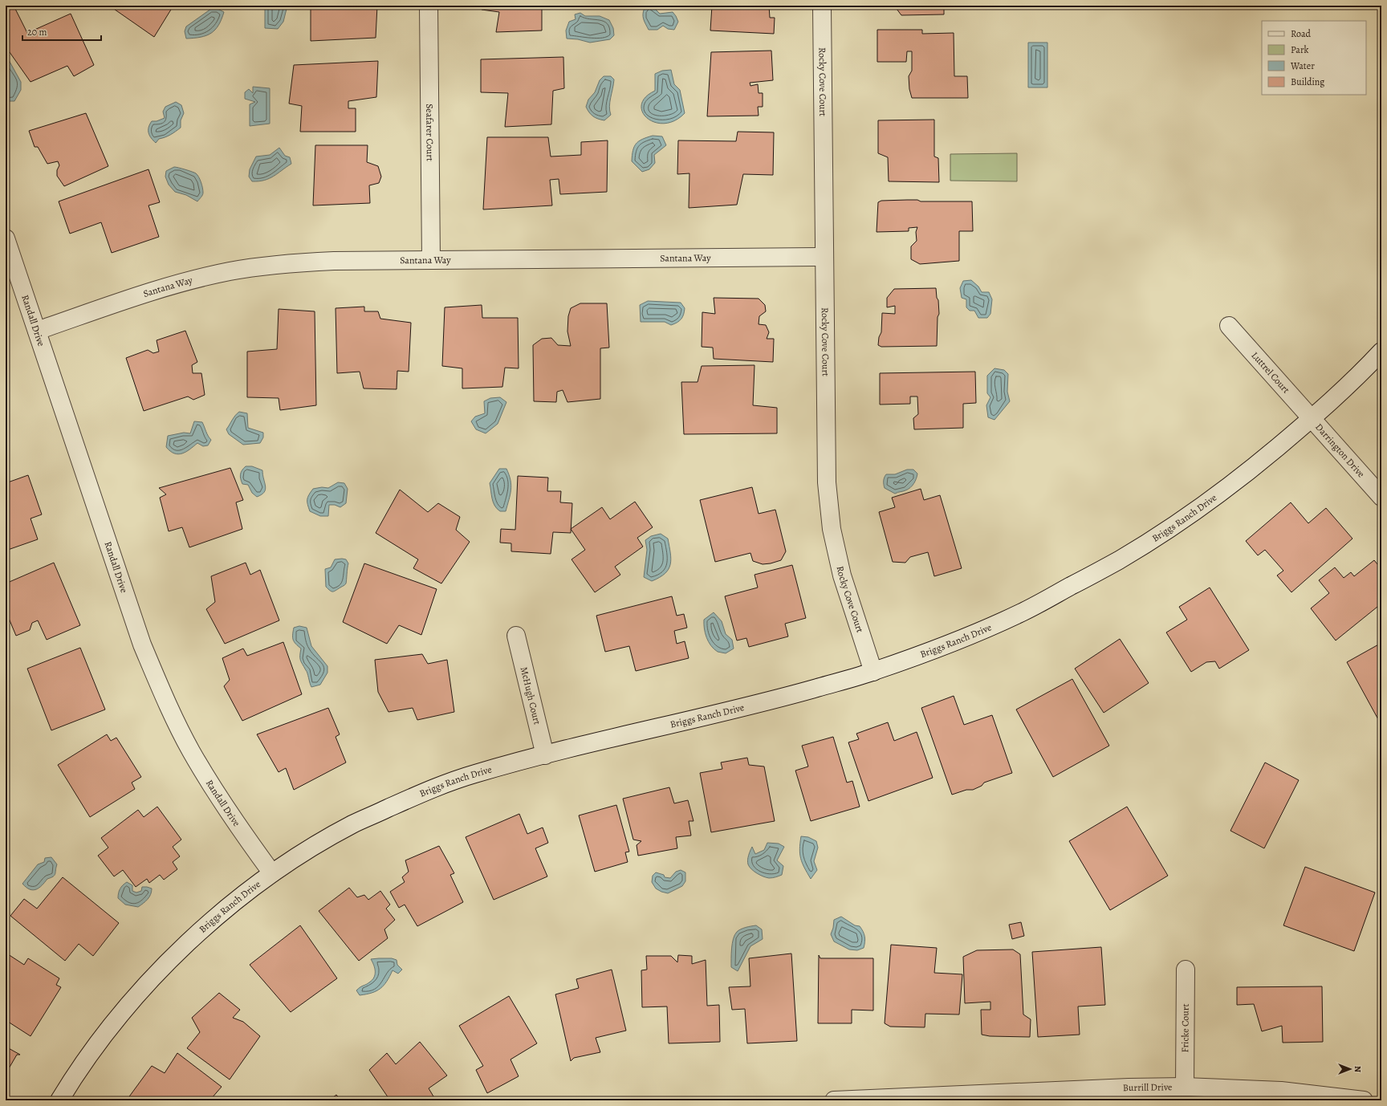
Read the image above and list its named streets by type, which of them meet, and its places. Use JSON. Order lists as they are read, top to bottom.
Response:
{
  "streets": {
    "street": [
      "Rocky Cove Court",
      "Seafarer Court",
      "Santana Way",
      "Randall Drive",
      "Luttrel Court",
      "Darrington Drive",
      "Briggs Ranch Drive",
      "McHugh Court",
      "Fricke Court",
      "Burrill Drive"
    ]
  },
  "crossings": [
    ["Rocky Cove Court", "Santana Way"],
    ["Rocky Cove Court", "Briggs Ranch Drive"],
    ["Seafarer Court", "Santana Way"],
    ["Santana Way", "Randall Drive"],
    ["Randall Drive", "Briggs Ranch Drive"],
    ["Luttrel Court", "Darrington Drive"],
    ["Luttrel Court", "Briggs Ranch Drive"],
    ["Darrington Drive", "Briggs Ranch Drive"],
    ["Briggs Ranch Drive", "McHugh Court"],
    ["Fricke Court", "Burrill Drive"]
  ],
  "legend": [
    "Road",
    "Park",
    "Water",
    "Building"
  ],
  "scale_bar": "20 m",
  "north": "right"
}
